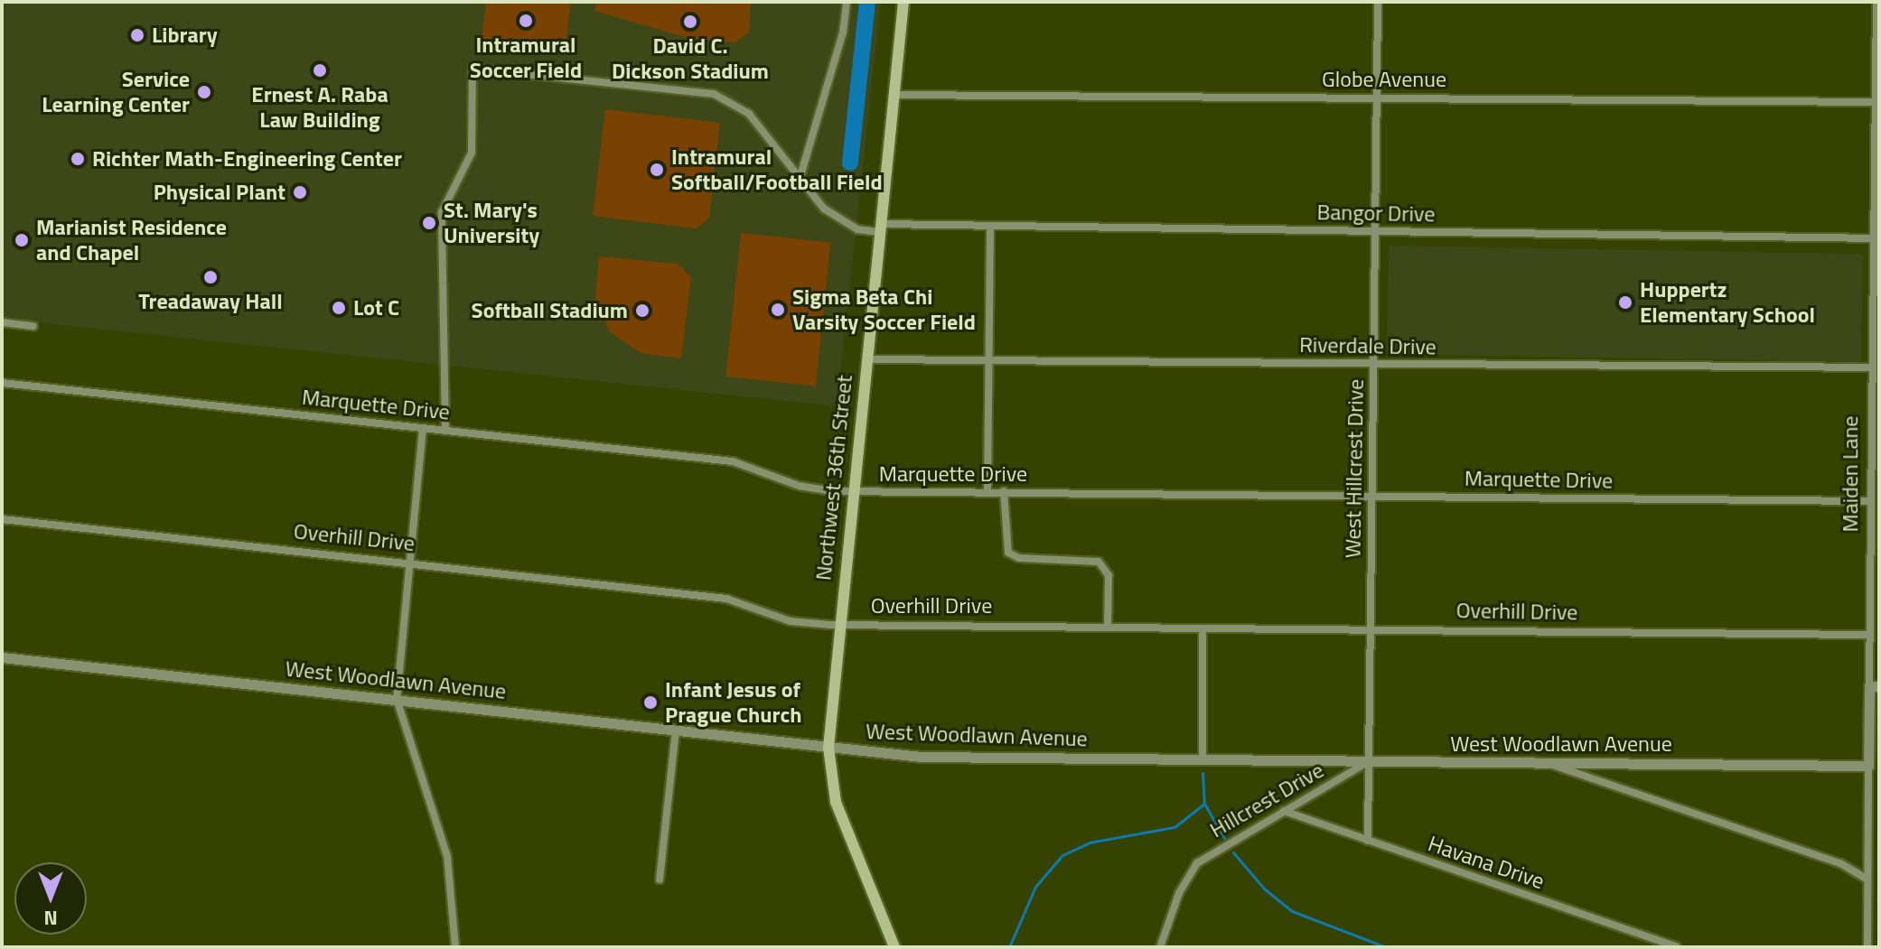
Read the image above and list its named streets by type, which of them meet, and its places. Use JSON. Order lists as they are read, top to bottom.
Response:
{
  "streets": {
    "main road": ["Northwest 36th Street"],
    "street": [
      "Globe Avenue",
      "Bangor Drive",
      "Riverdale Drive",
      "Marquette Drive",
      "West Hillcrest Drive",
      "Maiden Lane",
      "Overhill Drive",
      "West Woodlawn Avenue",
      "Hillcrest Drive",
      "Havana Drive"
    ]
  },
  "crossings": [
    ["Globe Avenue", "West Hillcrest Drive"],
    ["Globe Avenue", "Maiden Lane"],
    ["Globe Avenue", "Northwest 36th Street"],
    ["Bangor Drive", "Marquette Drive"],
    ["Bangor Drive", "West Hillcrest Drive"],
    ["Bangor Drive", "Maiden Lane"],
    ["Bangor Drive", "Northwest 36th Street"],
    ["Riverdale Drive", "West Hillcrest Drive"],
    ["Riverdale Drive", "Maiden Lane"],
    ["Riverdale Drive", "Northwest 36th Street"],
    ["Marquette Drive", "West Hillcrest Drive"],
    ["Marquette Drive", "Maiden Lane"],
    ["Marquette Drive", "Northwest 36th Street"],
    ["West Hillcrest Drive", "Overhill Drive"],
    ["West Hillcrest Drive", "West Woodlawn Avenue"],
    ["West Hillcrest Drive", "Hillcrest Drive"],
    ["Maiden Lane", "Overhill Drive"],
    ["Maiden Lane", "West Woodlawn Avenue"],
    ["Northwest 36th Street", "Overhill Drive"],
    ["Northwest 36th Street", "West Woodlawn Avenue"],
    ["West Woodlawn Avenue", "Hillcrest Drive"],
    ["Hillcrest Drive", "Havana Drive"]
  ],
  "places": [
    "Intramural Soccer Field",
    "David C. Dickson Stadium",
    "Library",
    "Ernest A. Raba Law Building",
    "Service Learning Center",
    "Richter Math-Engineering Center",
    "Intramural Softball/Football Field",
    "Physical Plant",
    "St. Mary's University",
    "Marianist Residence and Chapel",
    "Treadaway Hall",
    "Huppertz Elementary School",
    "Lot C",
    "Sigma Beta Chi Varsity Soccer Field",
    "Softball Stadium",
    "Infant Jesus of Prague Church"
  ],
  "north": "bottom"
}
